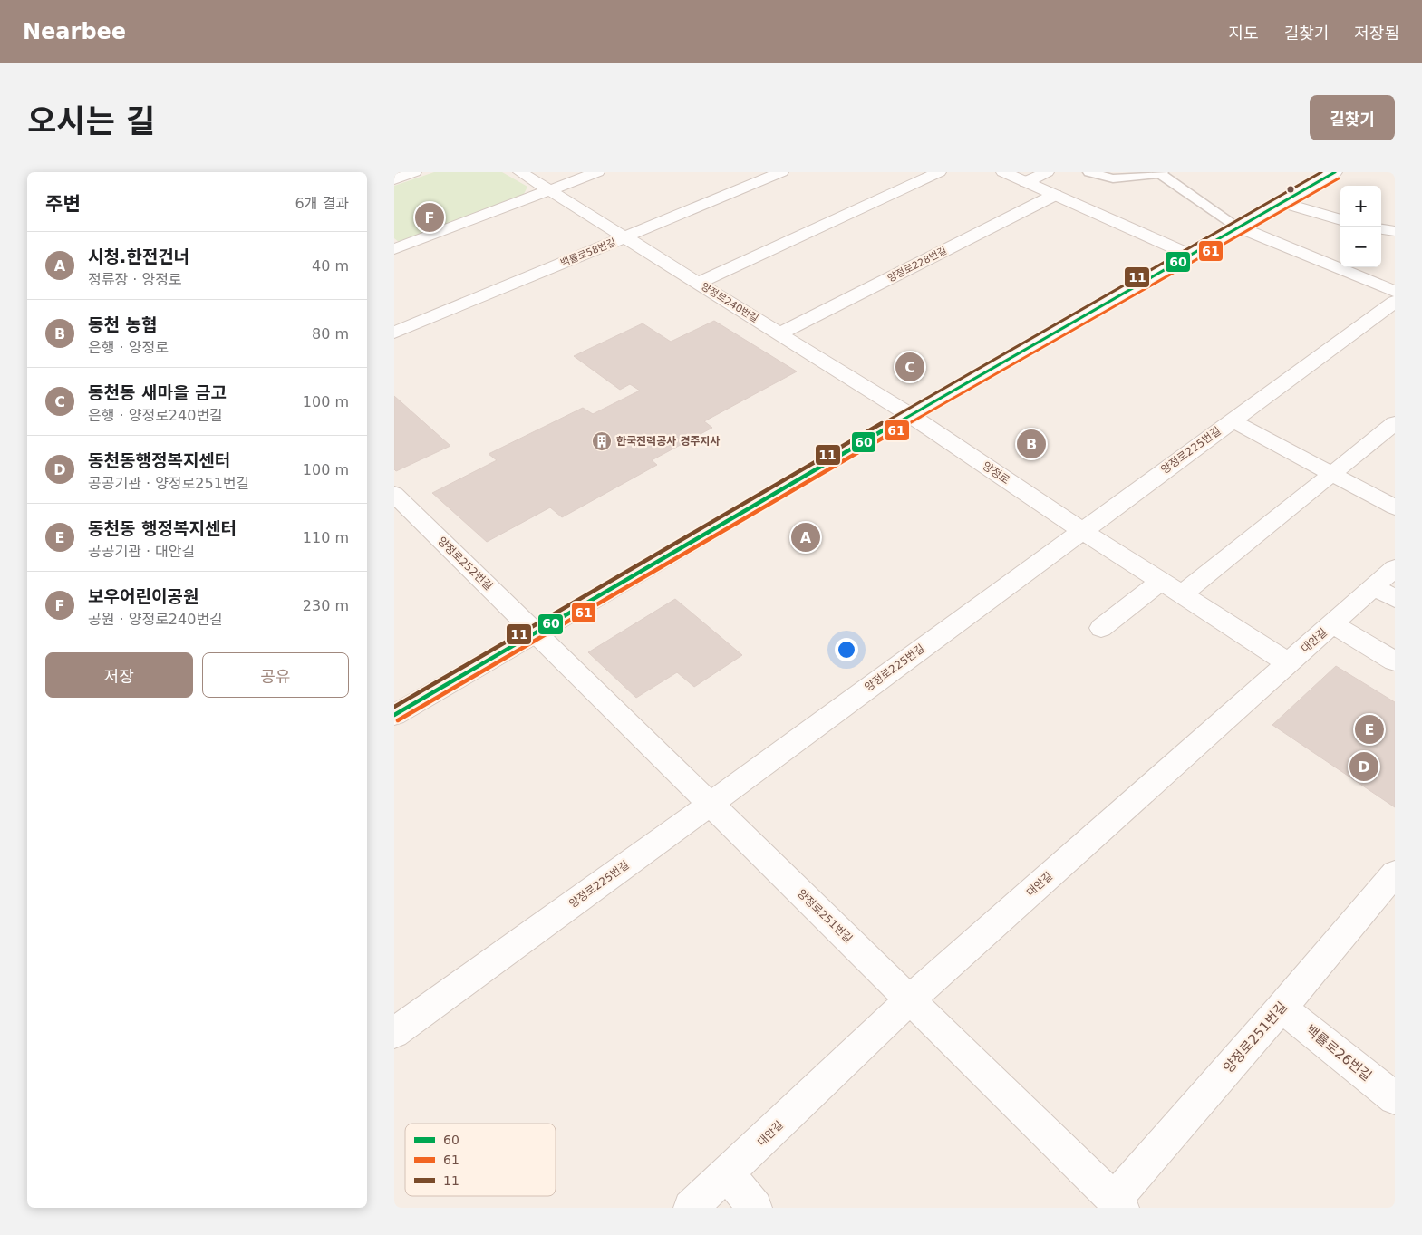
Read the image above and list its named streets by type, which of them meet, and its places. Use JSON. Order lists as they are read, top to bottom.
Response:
{
  "streets": {
    "street": [
      "백률로58번길",
      "양정로228번길",
      "양정로240번길",
      "양정로225번길",
      "양정로",
      "양정로252번길",
      "대안길",
      "양정로251번길",
      "백률로26번길"
    ]
  },
  "crossings": [
    ["백률로58번길", "양정로240번길"],
    ["양정로228번길", "양정로240번길"],
    ["양정로240번길", "양정로"],
    ["양정로225번길", "양정로"],
    ["양정로225번길", "양정로251번길"],
    ["양정로", "대안길"],
    ["양정로252번길", "양정로251번길"],
    ["대안길", "양정로251번길"],
    ["양정로251번길", "백률로26번길"]
  ],
  "places": {
    "building": ["한국전력공사 경주지사"]
  },
  "lines": ["transit line 60", "transit line 11", "transit line 61"],
  "legend": ["60", "61", "11"],
  "page": {
    "header": "Nearbee",
    "nav": ["지도", "길찾기", "저장됨"],
    "title": "오시는 길",
    "buttons": [
      "길찾기",
      ["저장", "공유"]
    ],
    "heading": ["주변", "6개 결과"],
    "map_buttons": ["+", "−"],
    "pins": [
      "F",
      "C",
      "B",
      "A",
      "E",
      "D"
    ],
    "list": [
      {
        "mark": "A",
        "name": "시청.한전건너",
        "note": "정류장 · 양정로",
        "value": "40 m"
      },
      {
        "mark": "B",
        "name": "동천 농협",
        "note": "은행 · 양정로",
        "value": "80 m"
      },
      {
        "mark": "C",
        "name": "동천동 새마을 금고",
        "note": "은행 · 양정로240번길",
        "value": "100 m"
      },
      {
        "mark": "D",
        "name": "동천동행정복지센터",
        "note": "공공기관 · 양정로251번길",
        "value": "100 m"
      },
      {
        "mark": "E",
        "name": "동천동 행정복지센터",
        "note": "공공기관 · 대안길",
        "value": "110 m"
      },
      {
        "mark": "F",
        "name": "보우어린이공원",
        "note": "공원 · 양정로240번길",
        "value": "230 m"
      }
    ]
  }
}
